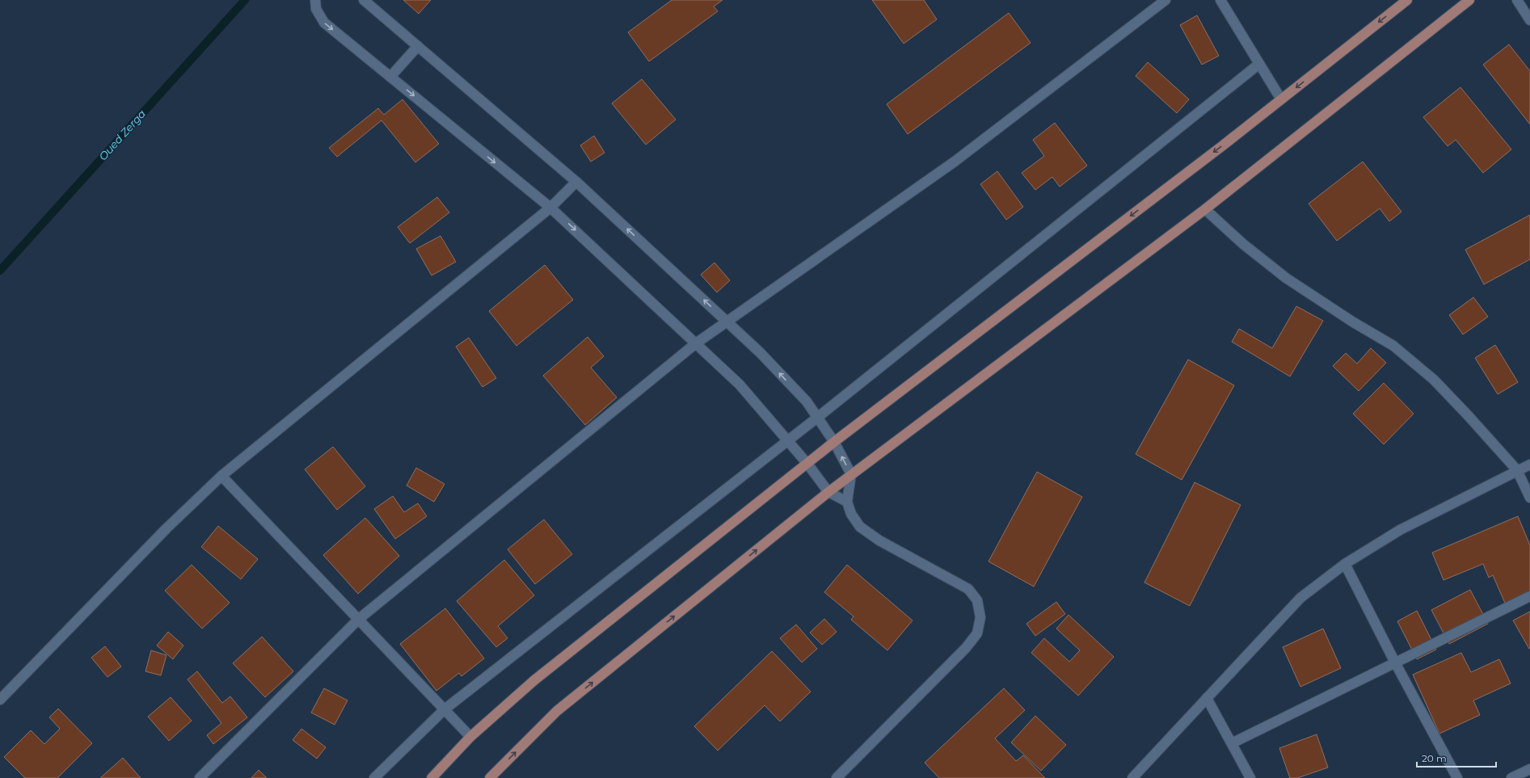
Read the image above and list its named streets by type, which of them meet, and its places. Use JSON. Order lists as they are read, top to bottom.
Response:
{
  "water": ["Oued Zerga"],
  "scale_bar": "20 m"
}
